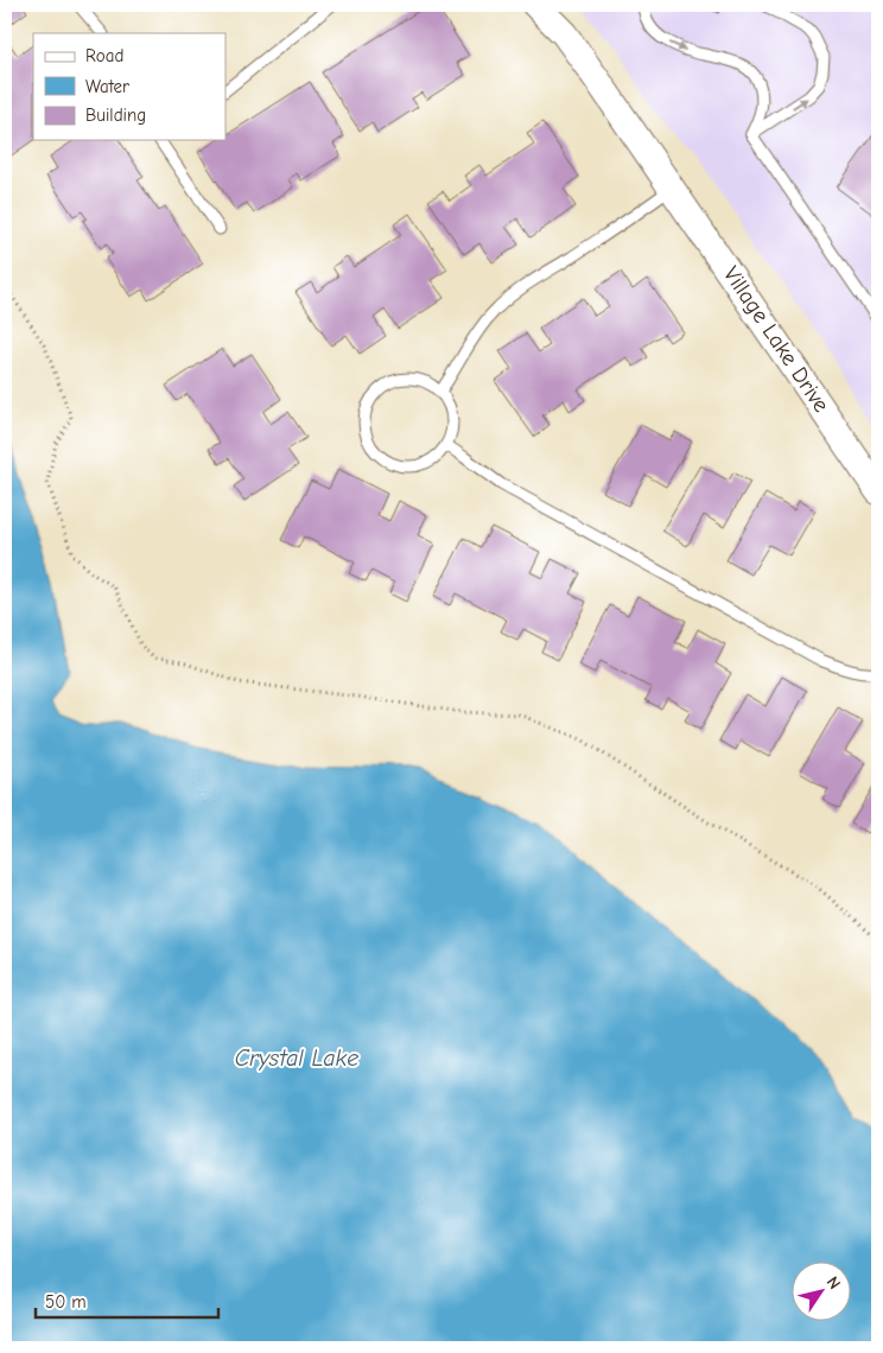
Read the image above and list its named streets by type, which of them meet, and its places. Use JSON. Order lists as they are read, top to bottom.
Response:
{
  "streets": {
    "street": ["Village Lake Drive"]
  },
  "water": ["Crystal Lake"],
  "legend": ["Road", "Water", "Building"],
  "scale_bar": "50 m",
  "north": "top right"
}
